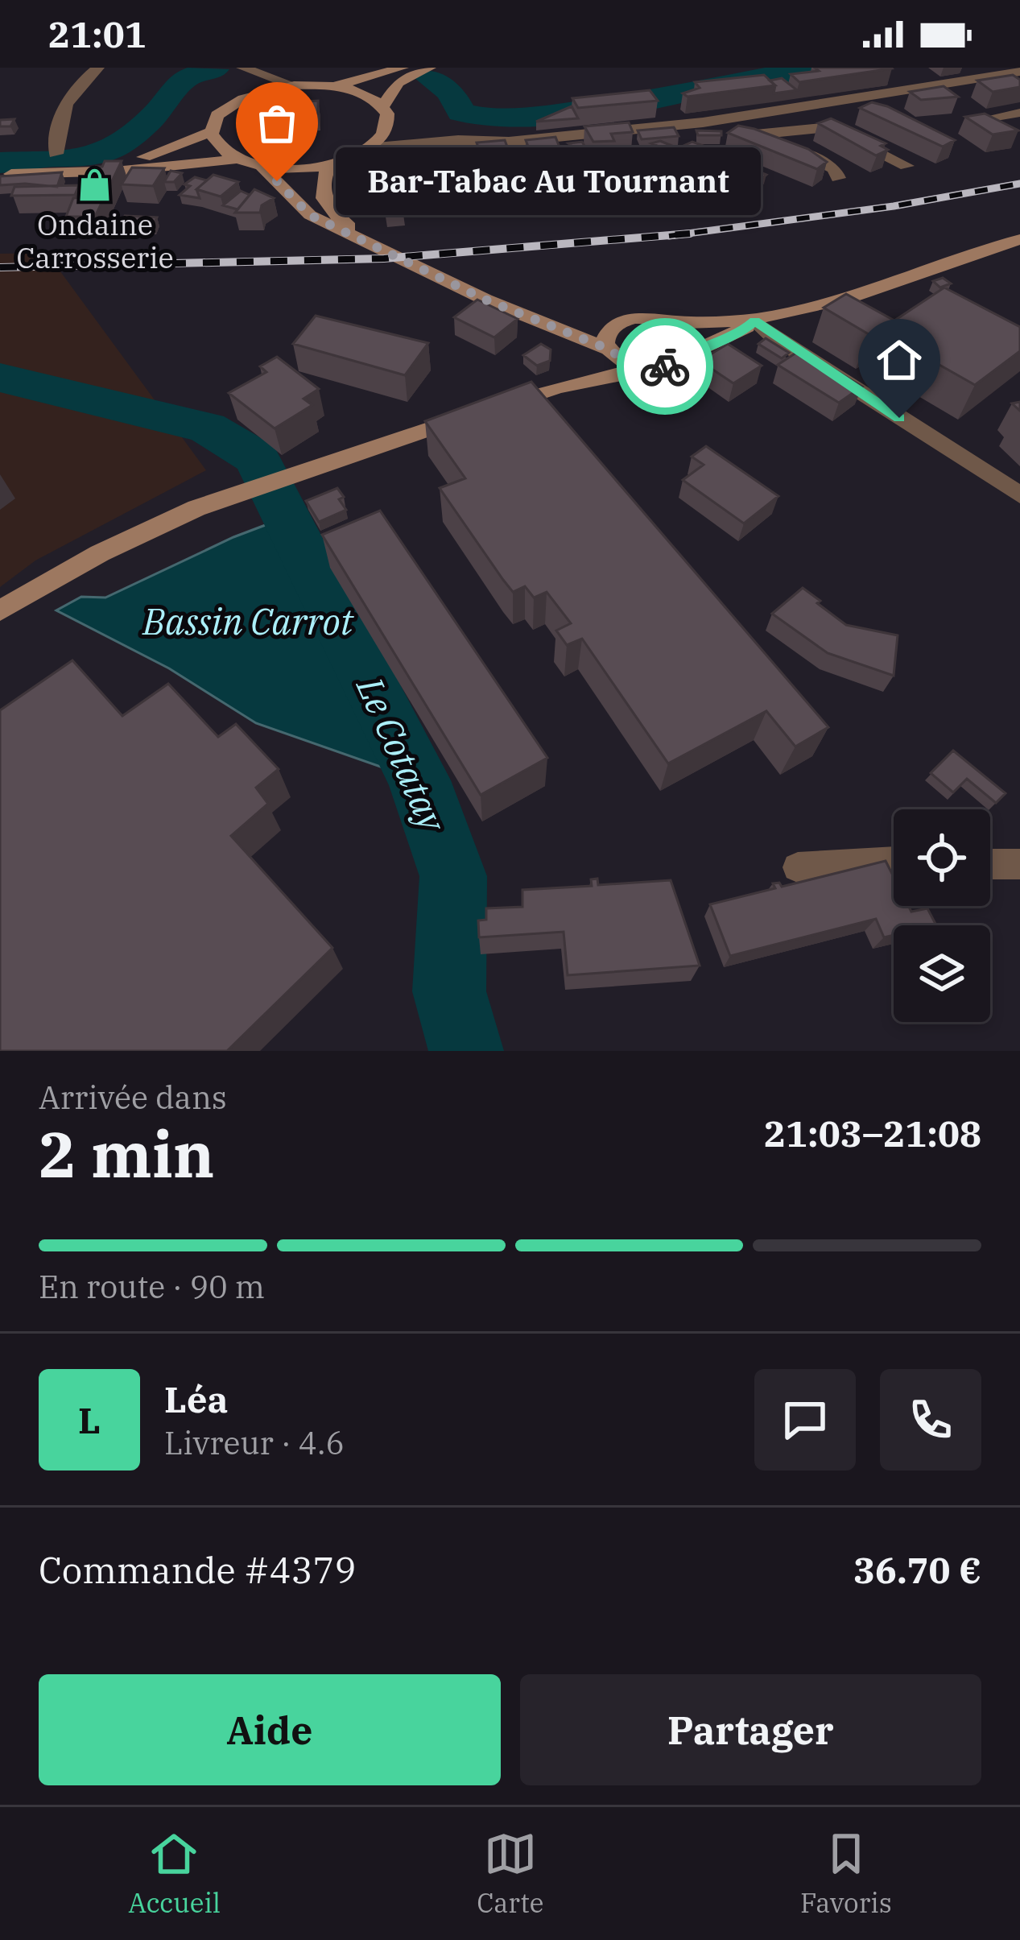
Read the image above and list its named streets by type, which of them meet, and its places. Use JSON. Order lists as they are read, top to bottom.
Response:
{
  "water": ["Bassin Carrot", "Le Cotatay"],
  "places": {
    "other": ["Bar-Tabac Au Tournant"],
    "shop": ["Ondaine Carrosserie"]
  },
  "page": {
    "status": "21:01",
    "bubble": "Bar-Tabac Au Tournant",
    "heading": ["2 min", "Arrivée dans", "21:03–21:08"],
    "panel": [
      "Léa",
      "Livreur · 4.6",
      "Commande #4379",
      "36.70 €"
    ],
    "bar": "En route · 90 m",
    "round": "L",
    "buttons": ["Aide", "Partager"],
    "tabs": ["Accueil", "Carte", "Favoris"]
  }
}
